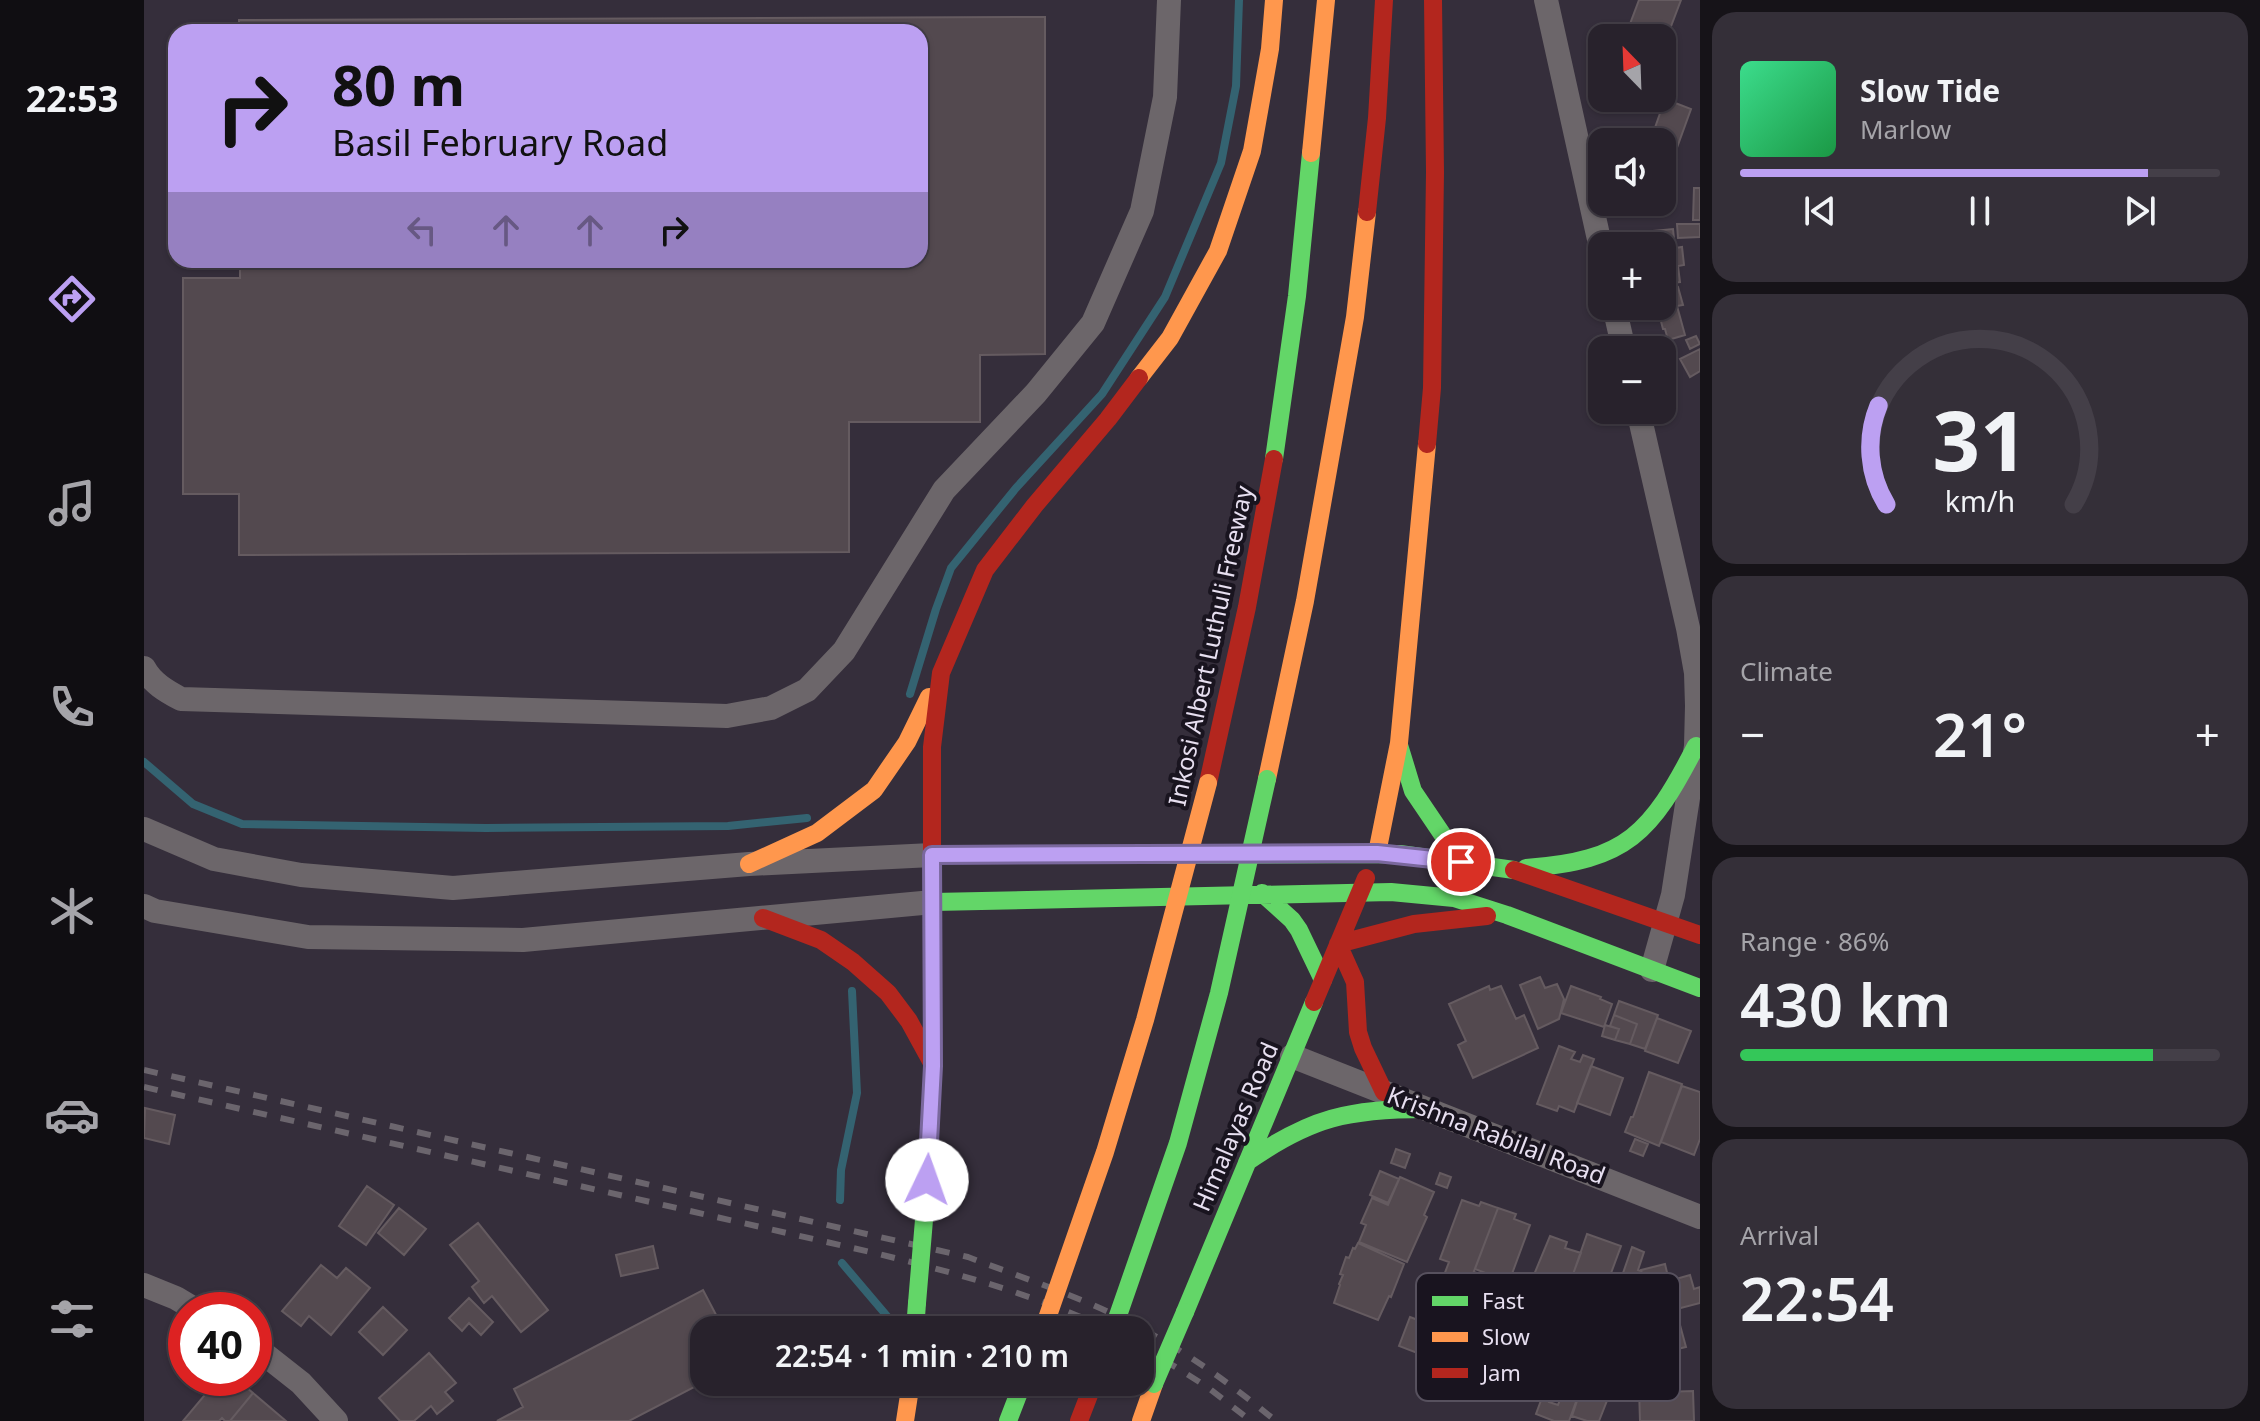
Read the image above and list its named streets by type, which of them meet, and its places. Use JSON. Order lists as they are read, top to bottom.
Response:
{
  "streets": {
    "main road": ["Inkosi Albert Luthuli Freeway", "Himalayas Road"],
    "street": ["Krishna Rabilal Road"]
  },
  "crossings": [
    ["Himalayas Road", "Krishna Rabilal Road"]
  ],
  "legend": ["Fast", "Slow", "Jam"],
  "north": "top left",
  "page": {
    "tabs": "22:53",
    "map_buttons": ["+", "−"],
    "turn": ["80 m", "Basil February Road"],
    "song": ["Slow Tide", "Marlow"],
    "tile": [
      "Climate",
      ["Range · 86%", "430 km"],
      ["Arrival", "22:54"]
    ],
    "heat": ["−", "21°", "+"],
    "limit": "40",
    "trip": "22:54 · 1 min · 210 m",
    "gauge": ["31", "km/h"]
  }
}
